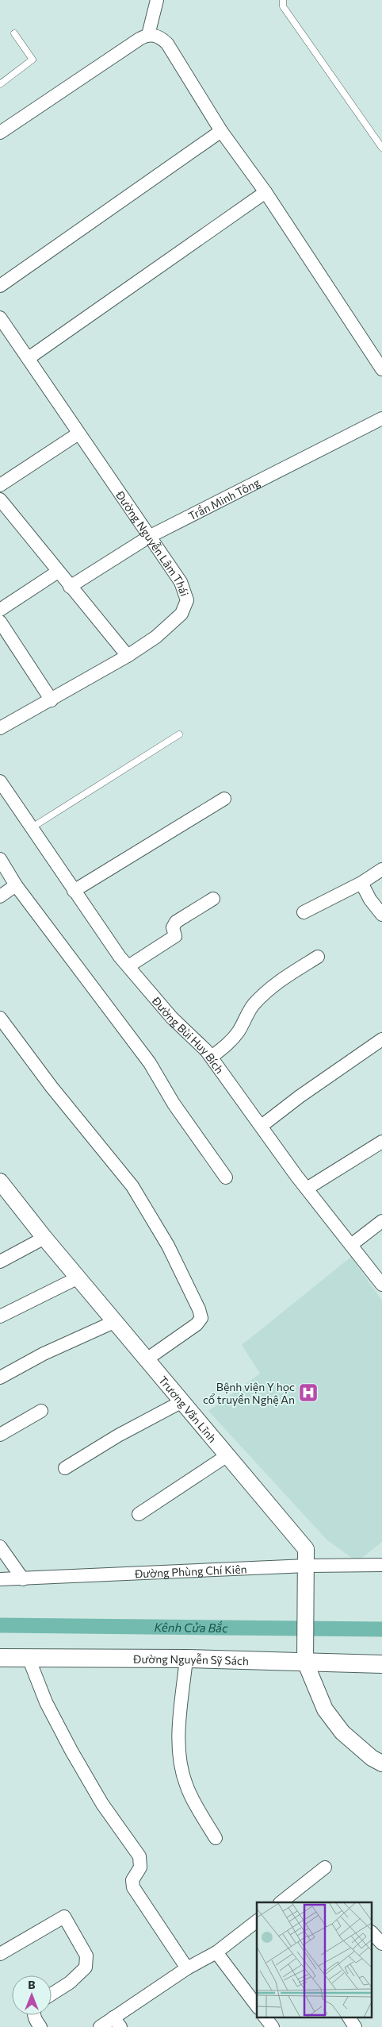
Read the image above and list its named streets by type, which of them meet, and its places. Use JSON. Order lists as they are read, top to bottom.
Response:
{
  "streets": {
    "main road": ["Đường Nguyễn Sỹ Sách"],
    "street": [
      "Trần Minh Tông",
      "Đường Nguyễn Lâm Thái",
      "Đường Bùi Huy Bích",
      "Trương Văn Lĩnh",
      "Đường Phùng Chí Kiên"
    ]
  },
  "crossings": [
    ["Trần Minh Tông", "Đường Nguyễn Lâm Thái"],
    ["Trương Văn Lĩnh", "Đường Phùng Chí Kiên"],
    ["Trương Văn Lĩnh", "Đường Nguyễn Sỹ Sách"]
  ],
  "water": ["Kênh Cửa Bắc"],
  "places": {
    "hospital": ["Bệnh viện Y học cổ truyền Nghệ An"]
  },
  "north": "top"
}
